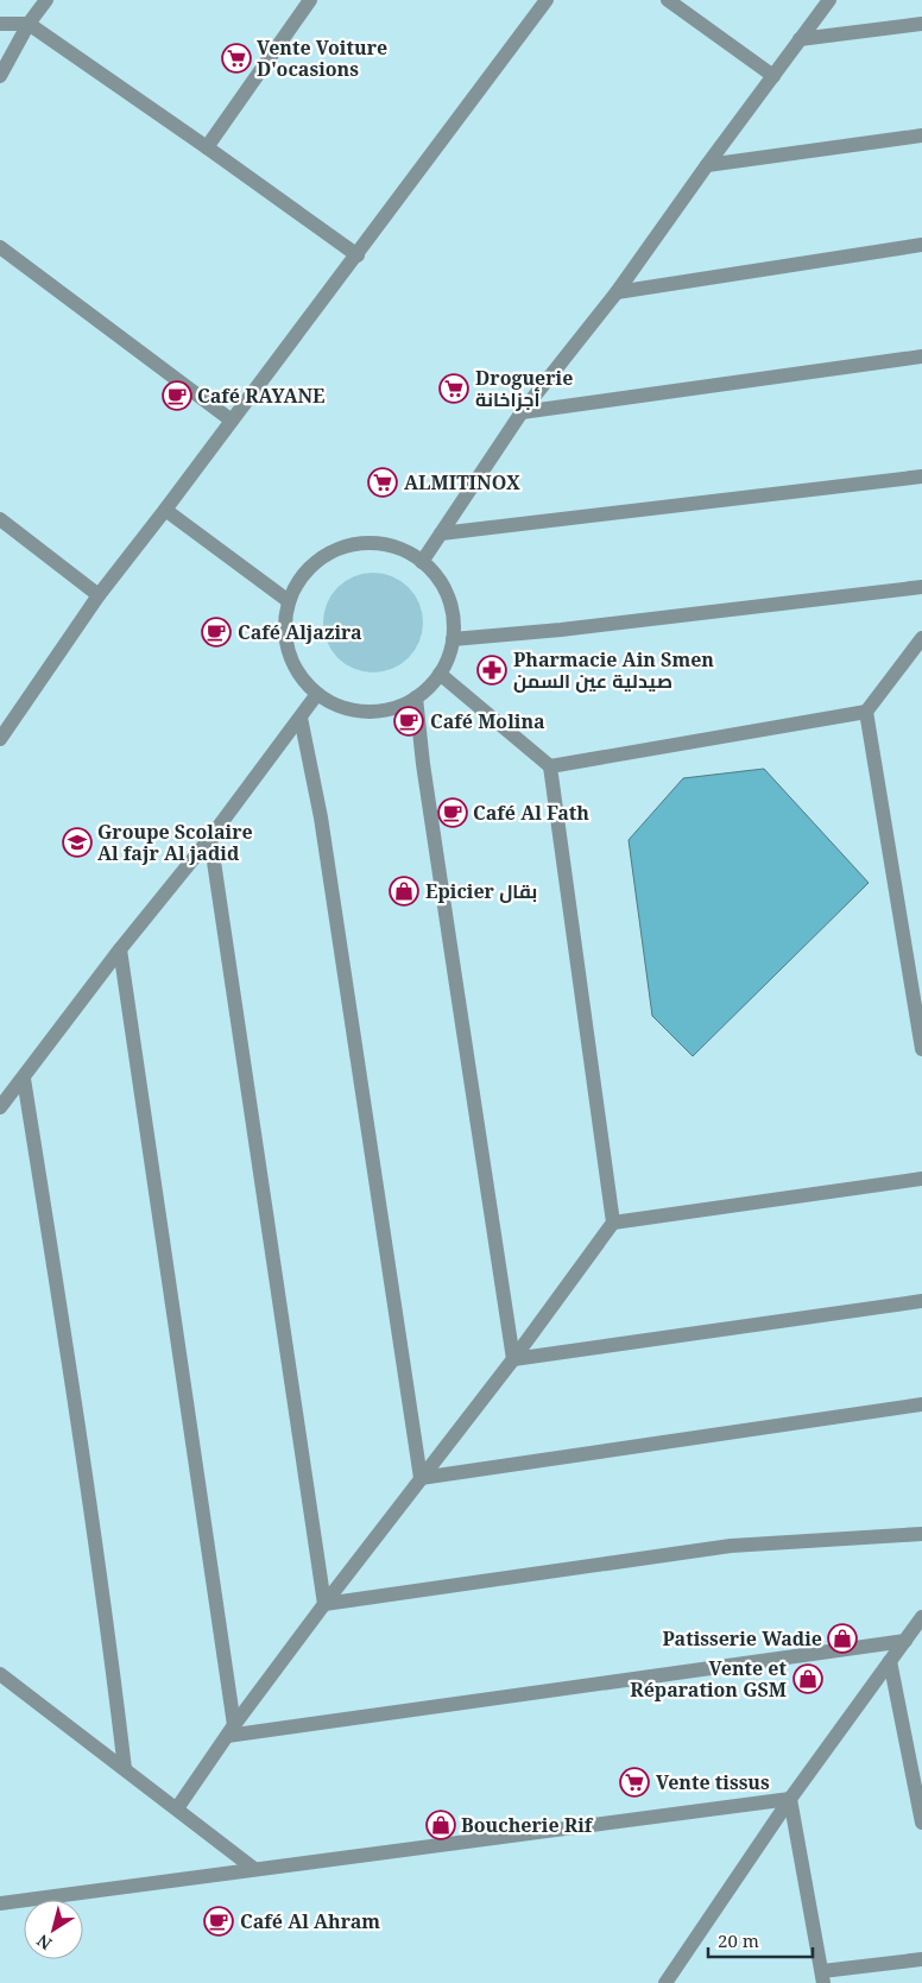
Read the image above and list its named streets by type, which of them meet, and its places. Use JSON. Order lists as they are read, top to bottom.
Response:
{
  "places": {
    "supermarket": [
      "Vente Voiture D'ocasions",
      "Droguerie أجزاخانة",
      "ALMITINOX",
      "Vente tissus"
    ],
    "cafe": [
      "Café RAYANE",
      "Café Aljazira",
      "Café Molina",
      "Café Al Fath",
      "Café Al Ahram"
    ],
    "pharmacy": ["Pharmacie Ain Smen صيدلية عين السمن"],
    "school or university": ["Groupe Scolaire Al fajr Al jadid"],
    "shop": [
      "Epicier بقال",
      "Patisserie Wadie",
      "Vente et Réparation GSM",
      "Boucherie Rif"
    ]
  },
  "scale_bar": "20 m",
  "north": "bottom left"
}
